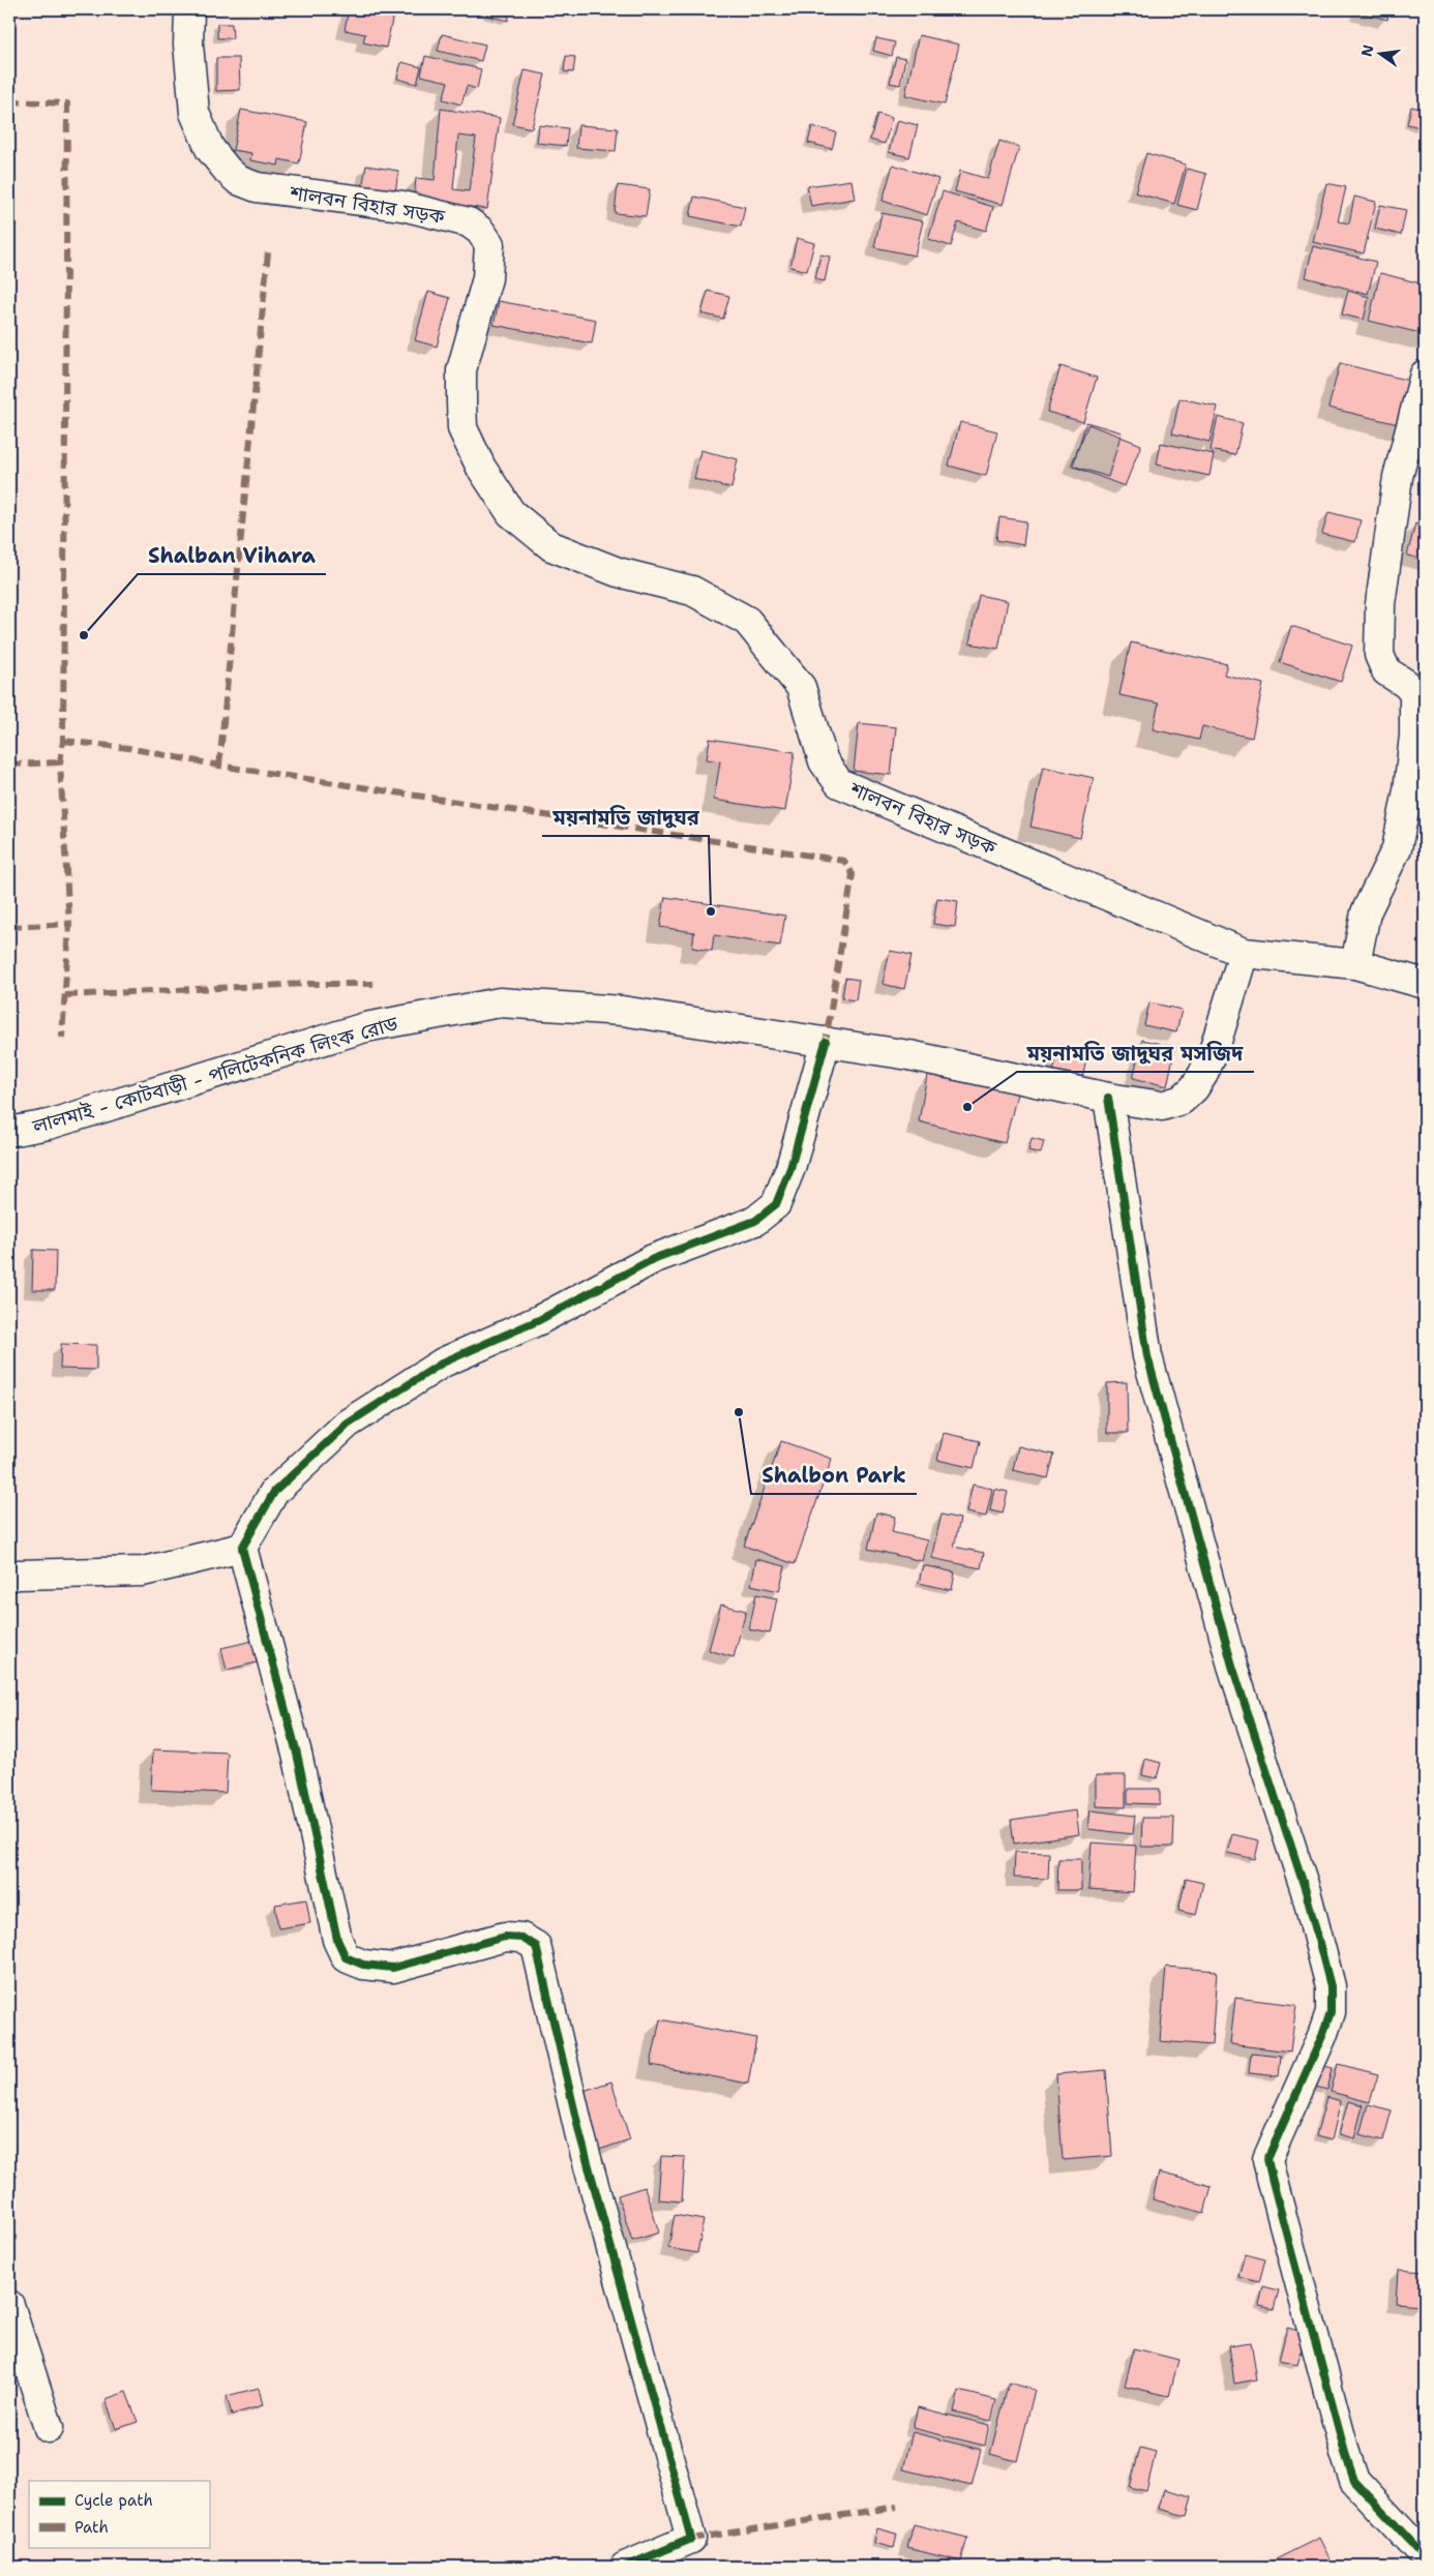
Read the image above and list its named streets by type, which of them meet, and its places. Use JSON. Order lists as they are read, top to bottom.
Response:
{
  "streets": {
    "street": ["শালবন বিহার সড়ক", "লালমাই - কোটবাড়ী - পলিটেকনিক লিংক রোড"]
  },
  "crossings": [
    ["শালবন বিহার সড়ক", "লালমাই - কোটবাড়ী - পলিটেকনিক লিংক রোড"]
  ],
  "places": [
    "Shalban Vihara",
    "ময়নামতি জাদুঘর",
    "ময়নামতি জাদুঘর মসজিদ",
    "Shalbon Park"
  ],
  "legend": ["Cycle path", "Path"],
  "north": "left"
}
